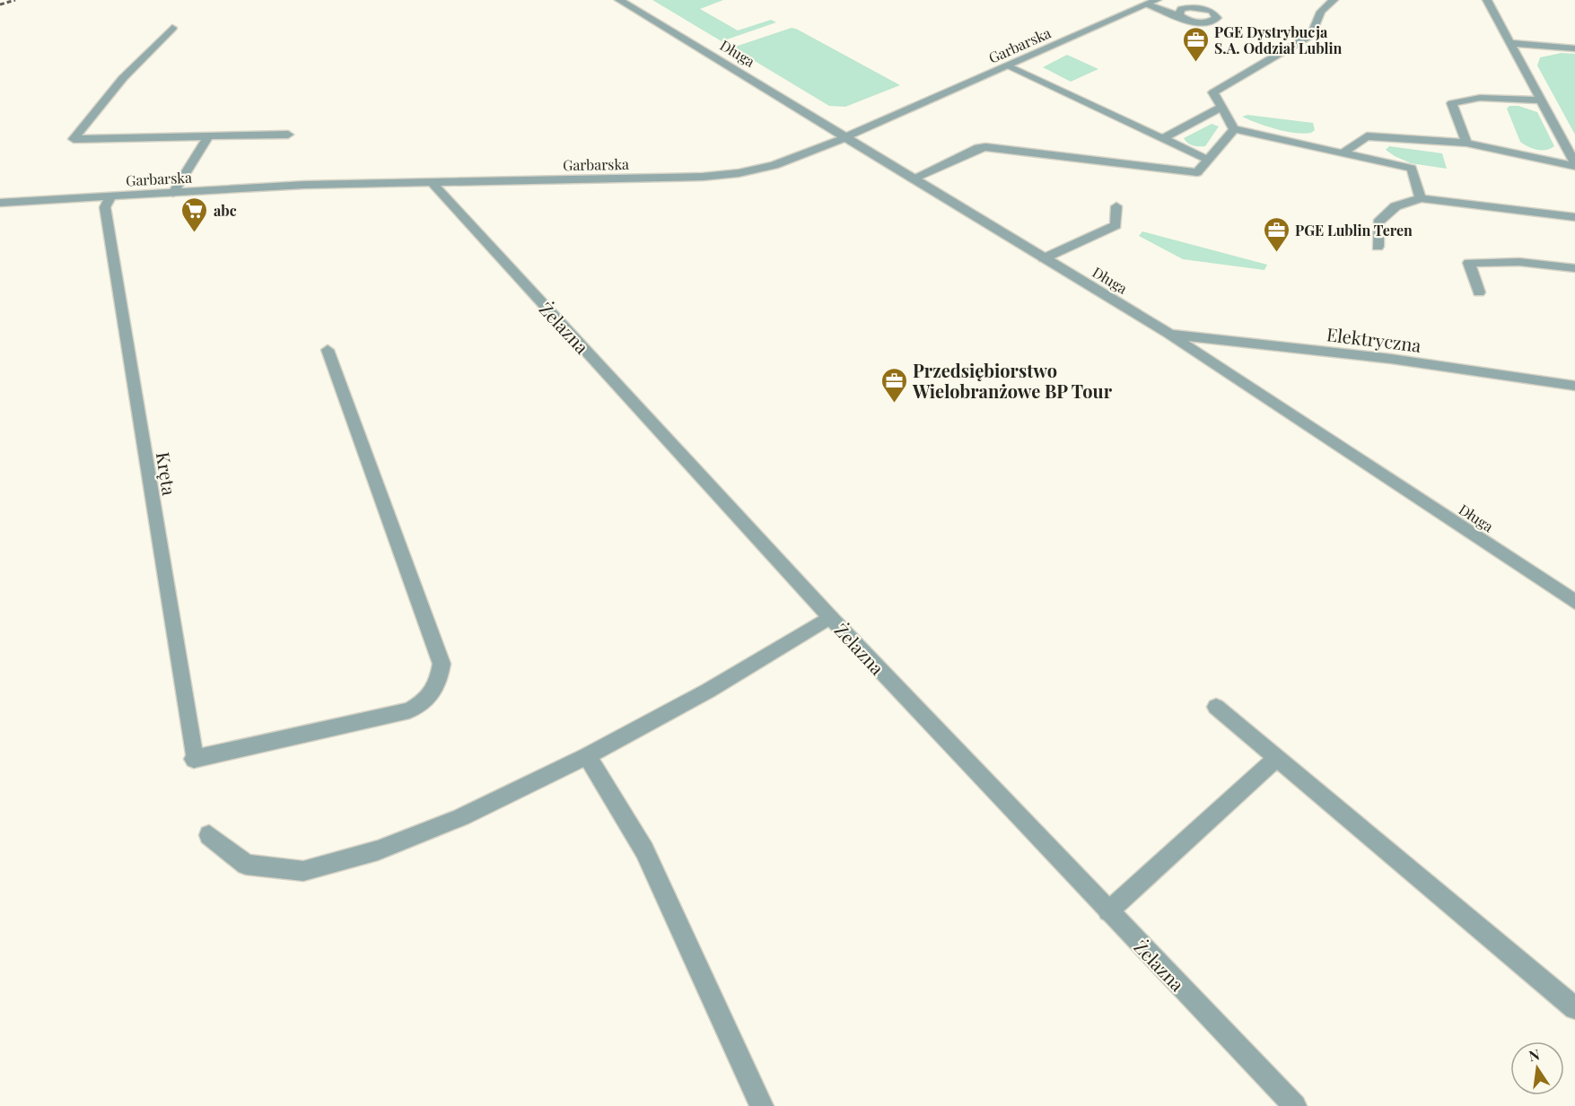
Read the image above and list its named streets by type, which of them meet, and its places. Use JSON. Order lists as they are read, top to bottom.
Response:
{
  "streets": {
    "street": [
      "Garbarska",
      "Długa",
      "Żelazna",
      "Elektryczna",
      "Kręta"
    ]
  },
  "crossings": [
    ["Garbarska", "Długa"],
    ["Garbarska", "Żelazna"],
    ["Garbarska", "Kręta"],
    ["Długa", "Elektryczna"]
  ],
  "places": {
    "office": ["PGE Dystrybucja S.A. Oddział Lublin", "PGE Lublin Teren", "Przedsiębiorstwo Wielobranżowe BP Tour"],
    "supermarket": ["abc"]
  },
  "north": "top"
}
